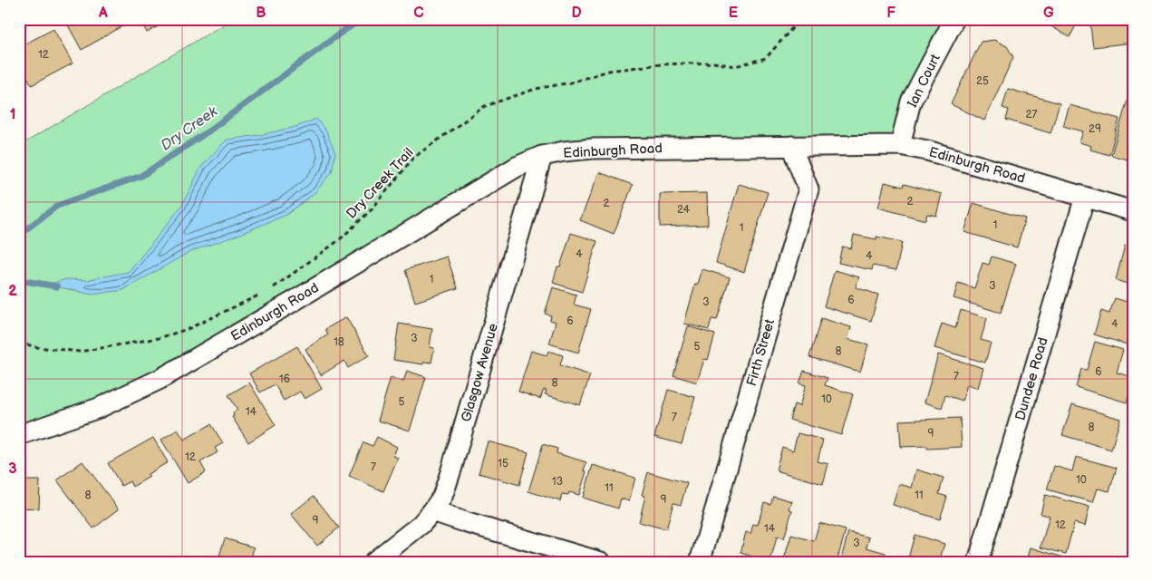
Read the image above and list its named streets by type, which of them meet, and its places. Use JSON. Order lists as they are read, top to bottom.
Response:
{
  "streets": {
    "street": [
      "Ian Court",
      "Edinburgh Road",
      "Firth Street",
      "Glasgow Avenue",
      "Dundee Road"
    ],
    "path": ["Dry Creek Trail"]
  },
  "crossings": [
    ["Ian Court", "Edinburgh Road"],
    ["Edinburgh Road", "Firth Street"],
    ["Edinburgh Road", "Glasgow Avenue"],
    ["Edinburgh Road", "Dundee Road"]
  ],
  "water": ["Dry Creek"],
  "house_numbers": [
    "12",
    "25",
    "27",
    "29",
    "2",
    "2",
    "24",
    "1",
    "1",
    "4",
    "4",
    "1",
    "3",
    "6",
    "3",
    "6",
    "4",
    "3",
    "18",
    "5",
    "8",
    "6",
    "7",
    "16",
    "8",
    "10",
    "5",
    "14",
    "7",
    "8",
    "9",
    "12",
    "15",
    "7",
    "10",
    "13",
    "11",
    "8",
    "11",
    "9",
    "9",
    "12",
    "14",
    "3"
  ],
  "grid": {
    "columns": [
      "A",
      "B",
      "C",
      "D",
      "E",
      "F",
      "G"
    ],
    "rows": ["1", "2", "3"]
  }
}
